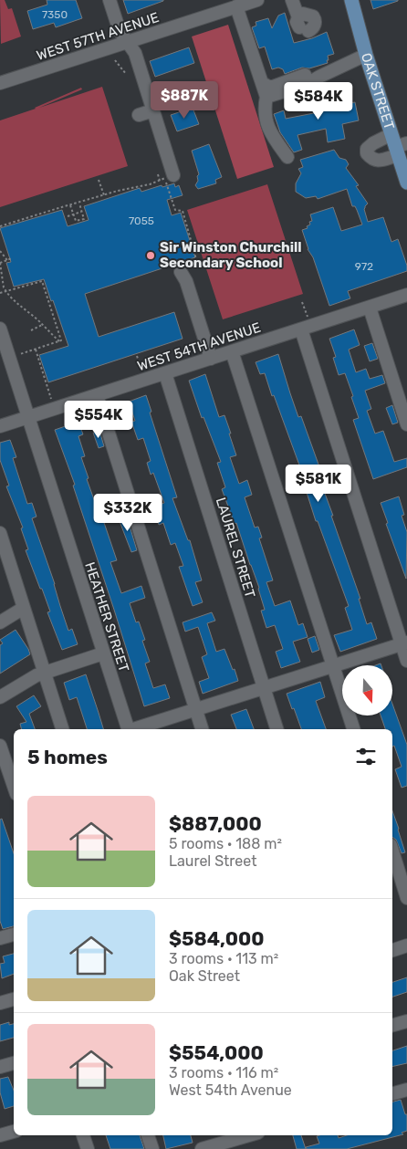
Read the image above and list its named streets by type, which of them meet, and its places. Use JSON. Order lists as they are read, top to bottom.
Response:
{
  "streets": {
    "main road": ["OAK STREET"],
    "street": [
      "WEST 57TH AVENUE",
      "WEST 54TH AVENUE",
      "LAUREL STREET",
      "HEATHER STREET"
    ]
  },
  "crossings": [
    ["WEST 54TH AVENUE", "LAUREL STREET"],
    ["WEST 54TH AVENUE", "HEATHER STREET"]
  ],
  "places": ["Sir Winston Churchill Secondary School"],
  "house_numbers": ["7350", "7055", "972"],
  "north": "bottom",
  "page": {
    "price": [
      "$887K",
      "$584K",
      "$554K",
      "$581K",
      "$332K"
    ],
    "heading": "5 homes",
    "list": [
      {
        "name": "$887,000",
        "note": "5 rooms · 188 m² · Laurel Street"
      },
      {
        "name": "$584,000",
        "note": "3 rooms · 113 m² · Oak Street"
      },
      {
        "name": "$554,000",
        "note": "3 rooms · 116 m² · West 54th Avenue"
      }
    ]
  }
}
